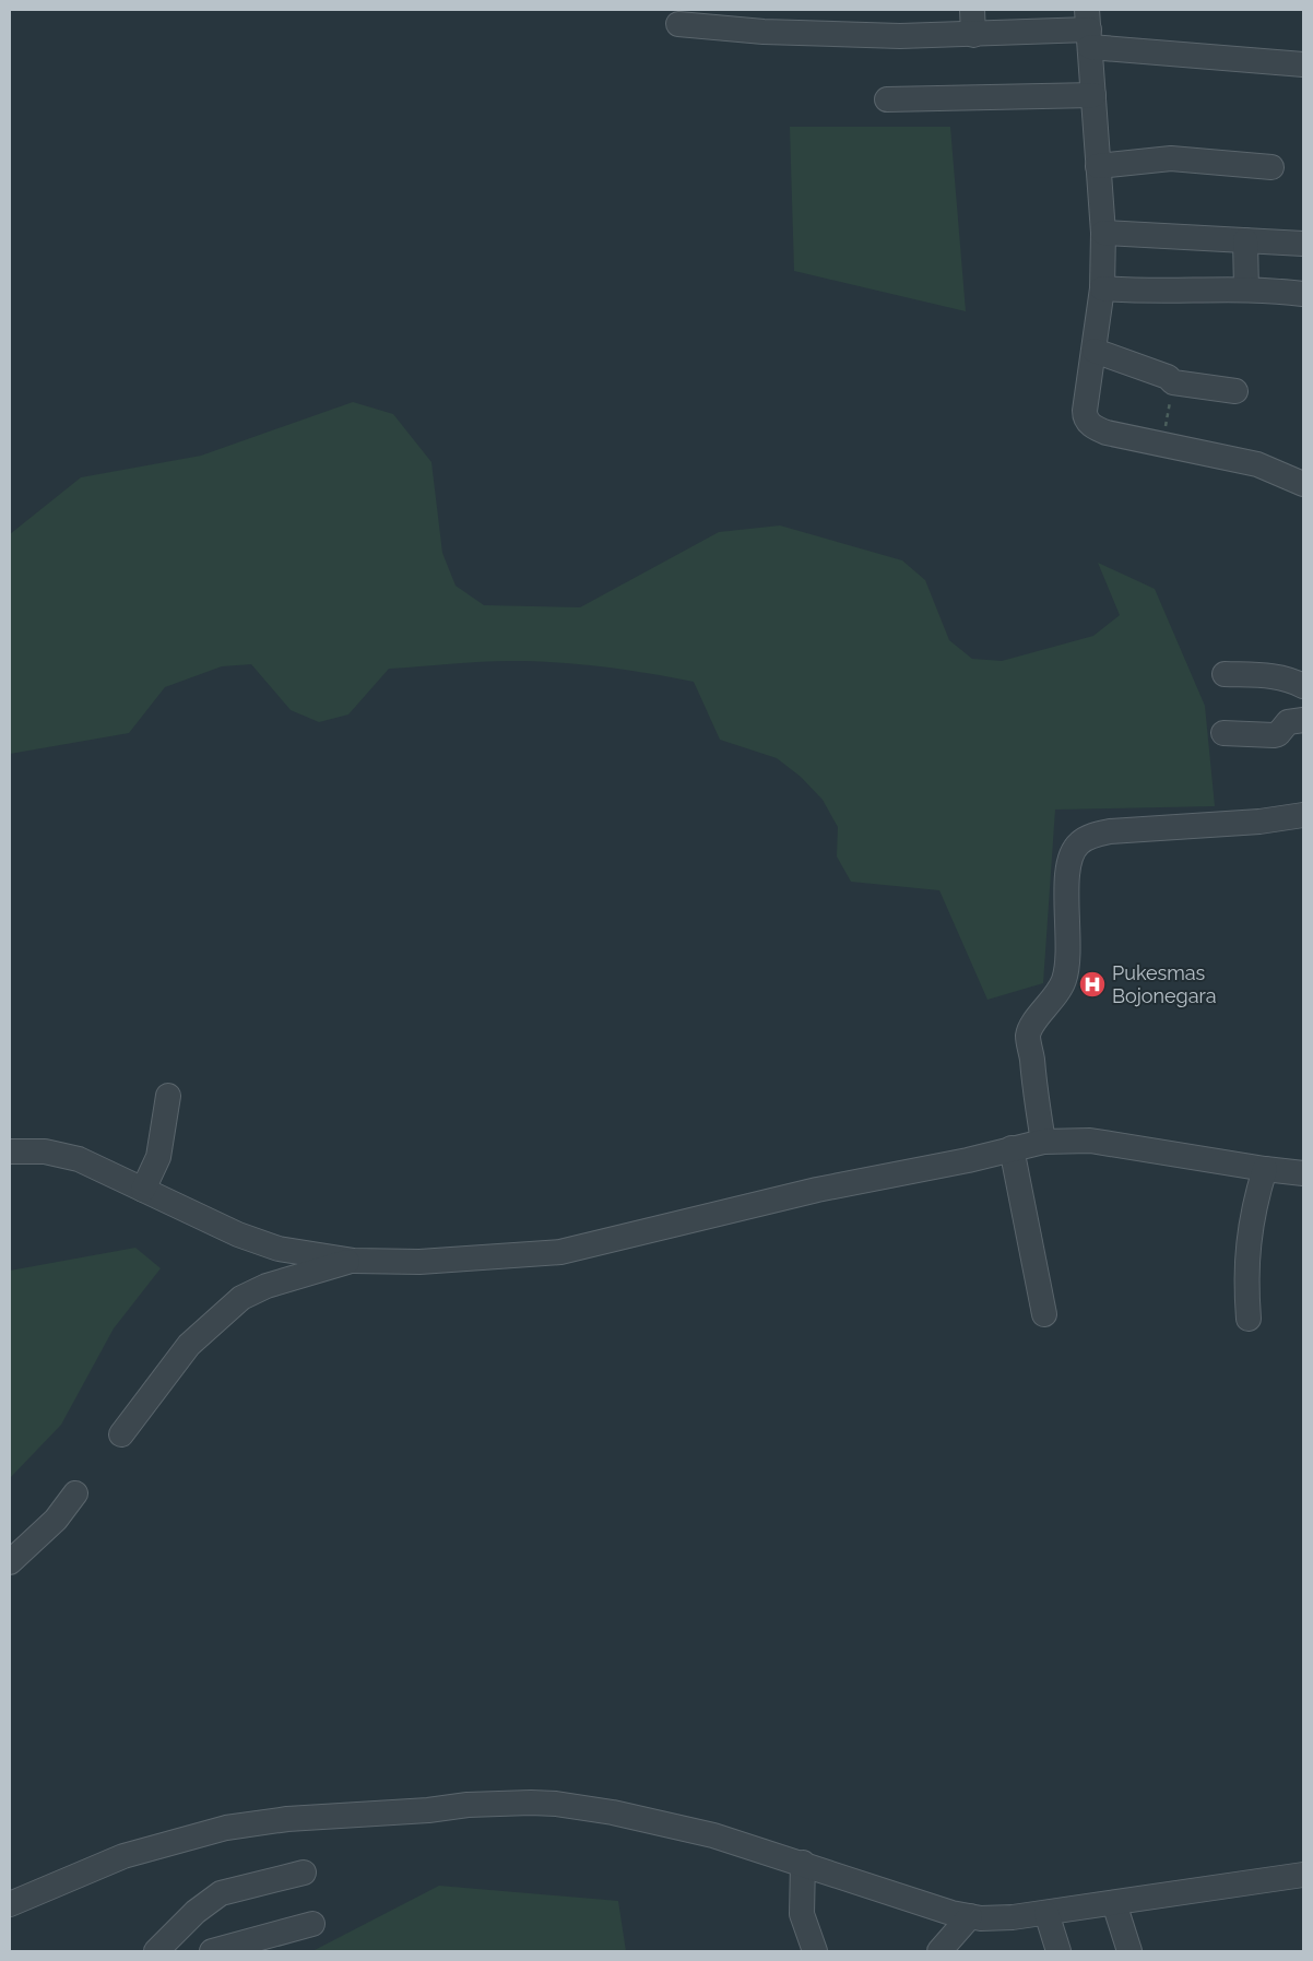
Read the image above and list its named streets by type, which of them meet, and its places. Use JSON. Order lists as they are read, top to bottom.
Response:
{
  "places": {
    "hospital": ["Pukesmas Bojonegara"]
  }
}
